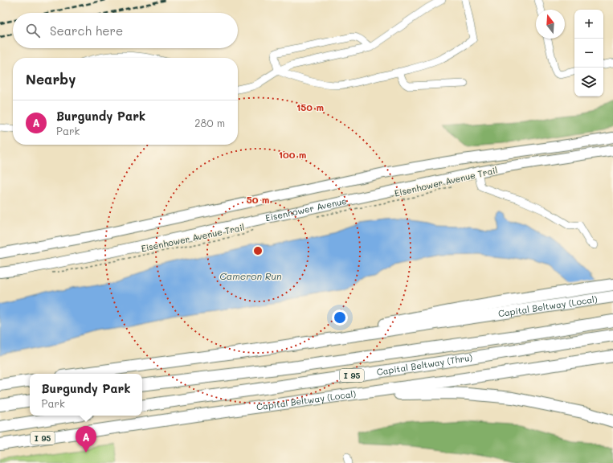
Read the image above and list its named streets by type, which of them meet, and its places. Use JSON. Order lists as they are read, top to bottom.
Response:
{
  "streets": {
    "highway": ["Capital Beltway (Local)", "Capital Beltway (Thru)", "I 95"],
    "main road": ["Eisenhower Avenue"],
    "path": ["Eisenhower Avenue Trail"]
  },
  "water": ["Cameron Run"],
  "north": "top",
  "page": {
    "map_buttons": ["+", "−"],
    "search": "Search here",
    "heading": "Nearby",
    "list": [
      {
        "mark": "A",
        "name": "Burgundy Park",
        "note": "Park",
        "value": "280 m"
      }
    ],
    "popup": ["Burgundy Park", "Park"],
    "pins": "A"
  },
  "rings": ["150 m", "100 m", "50 m"]
}
